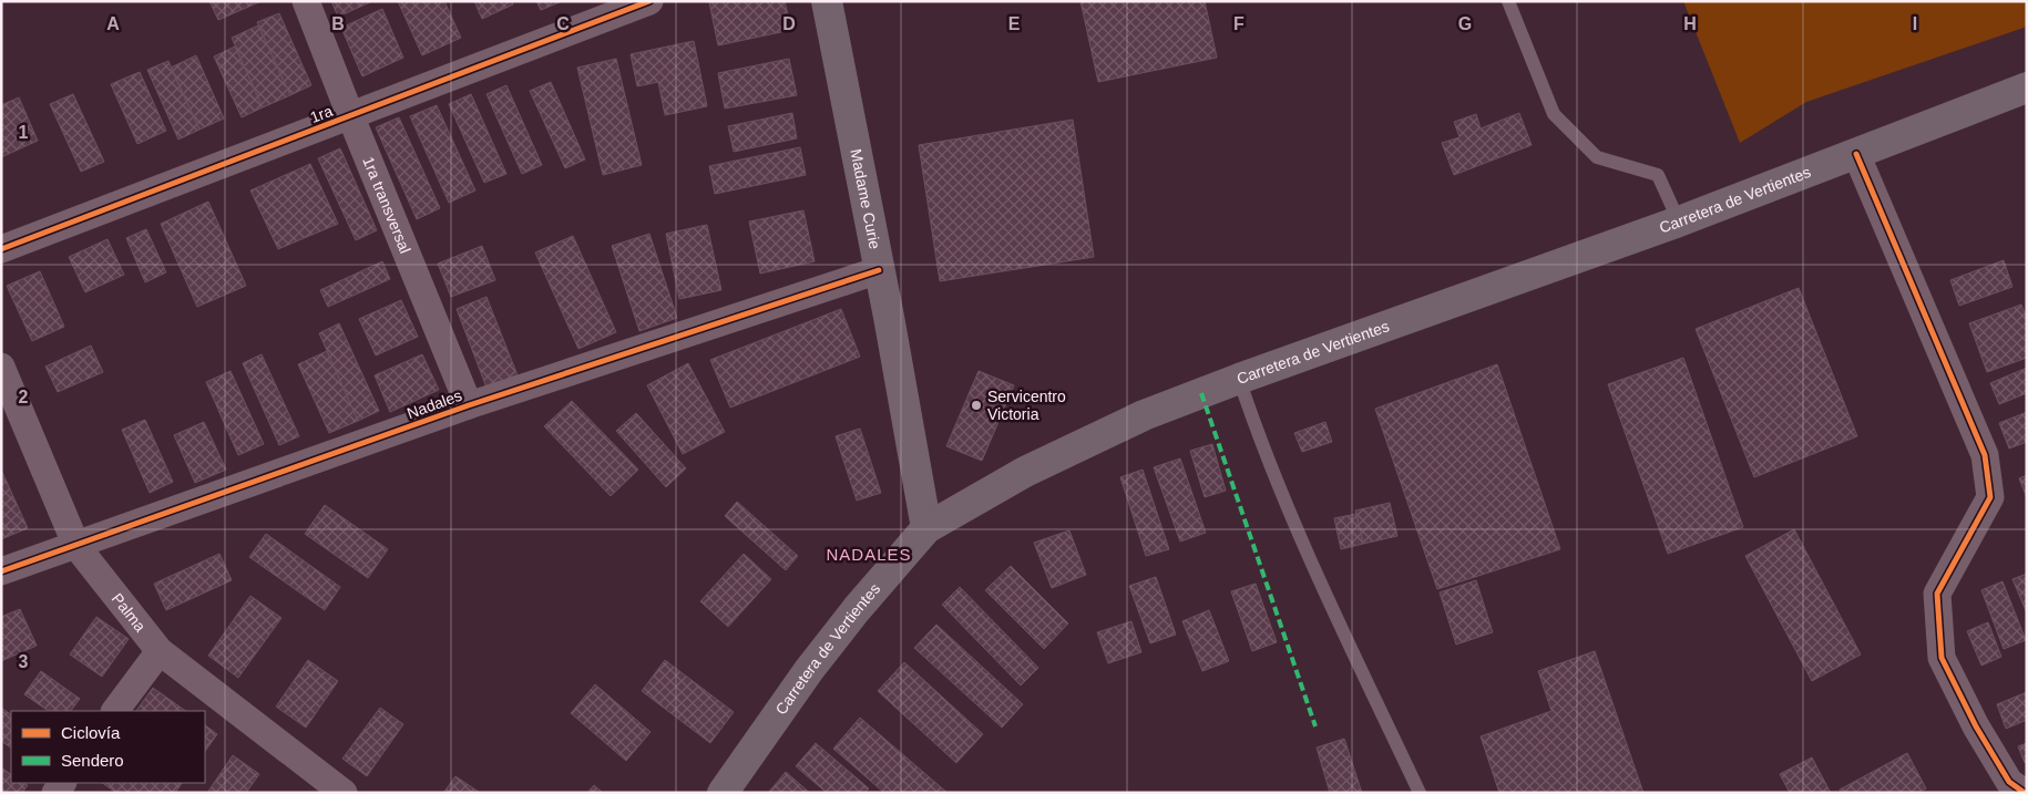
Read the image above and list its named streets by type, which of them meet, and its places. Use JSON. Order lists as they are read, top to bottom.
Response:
{
  "streets": {
    "main road": ["Madame Curie", "Carretera de Vertientes"],
    "street": [
      "1ra",
      "1ra transversal",
      "Nadales",
      "Palma"
    ]
  },
  "crossings": [
    ["1ra", "1ra transversal"],
    ["Madame Curie", "Carretera de Vertientes"],
    ["Madame Curie", "Nadales"],
    ["1ra transversal", "Nadales"],
    ["Nadales", "Palma"]
  ],
  "districts": ["NADALES"],
  "places": ["Servicentro Victoria"],
  "legend": ["Ciclovía", "Sendero"],
  "grid": {
    "columns": [
      "A",
      "B",
      "C",
      "D",
      "E",
      "F",
      "G",
      "H",
      "I"
    ],
    "rows": ["1", "2", "3"]
  }
}
